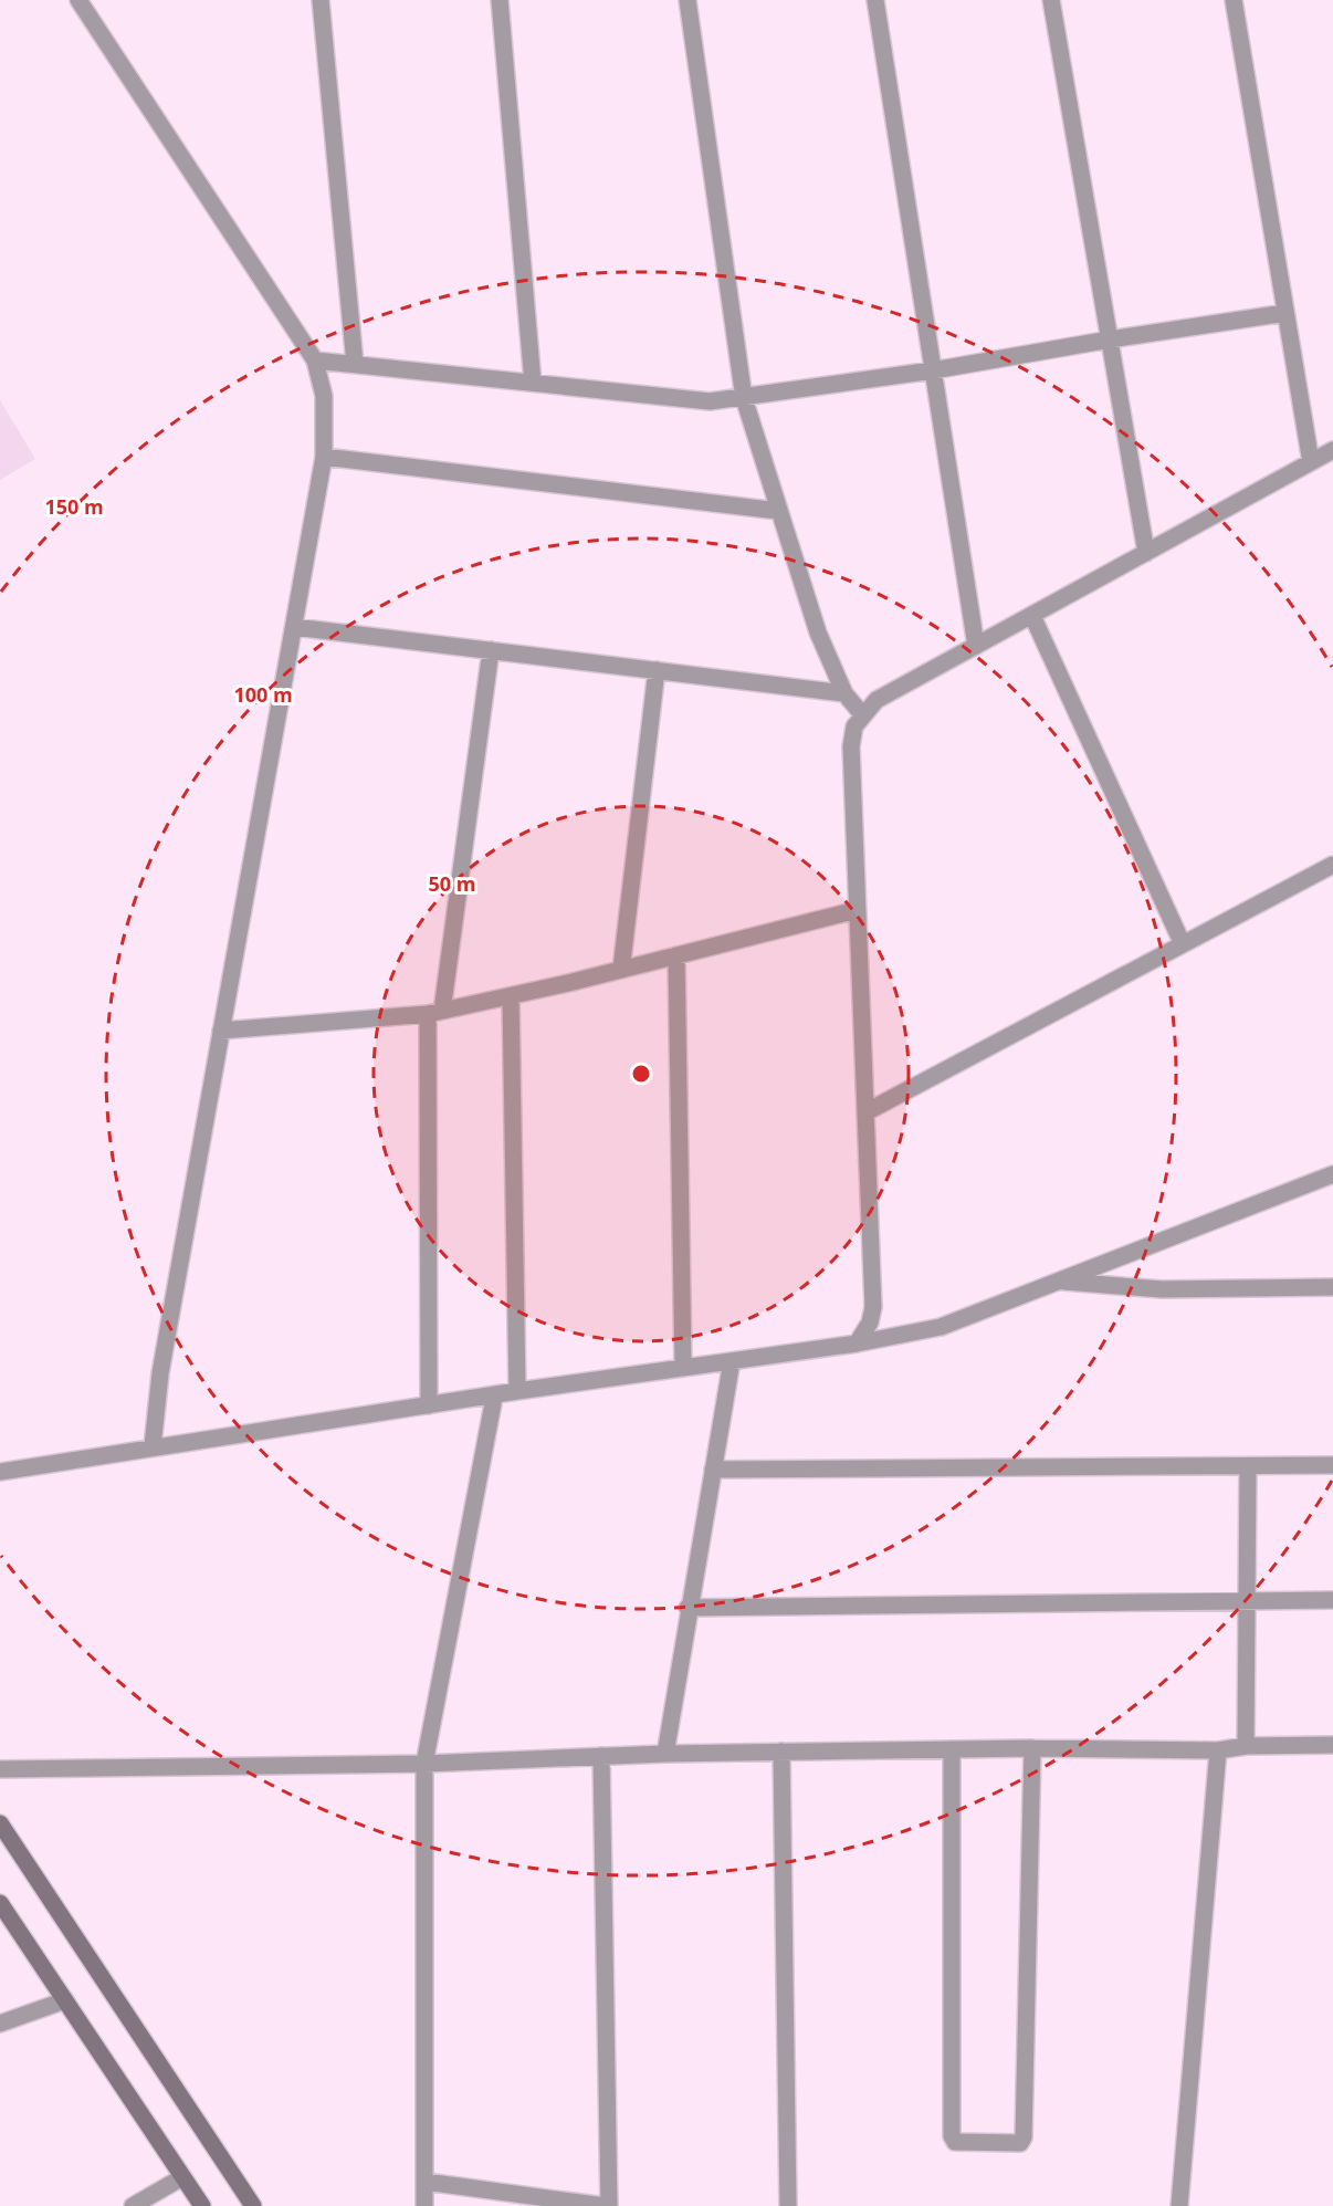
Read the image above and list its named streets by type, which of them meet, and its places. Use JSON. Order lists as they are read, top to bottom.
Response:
{
  "rings": ["150 m", "100 m", "50 m"]
}
